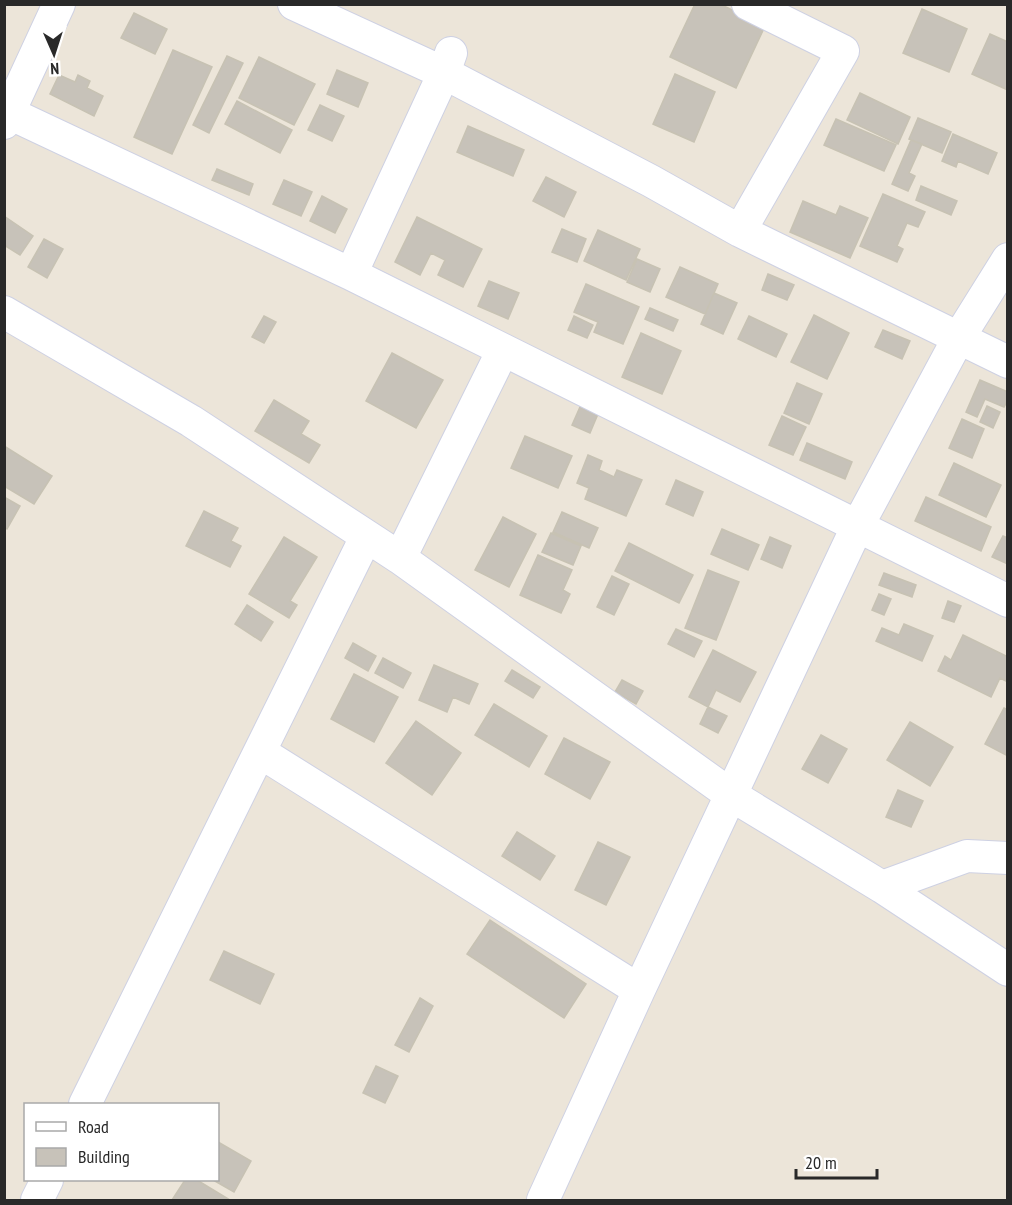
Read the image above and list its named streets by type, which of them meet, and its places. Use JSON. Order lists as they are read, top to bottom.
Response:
{
  "legend": ["Road", "Building"],
  "scale_bar": "20 m",
  "north": "bottom"
}
